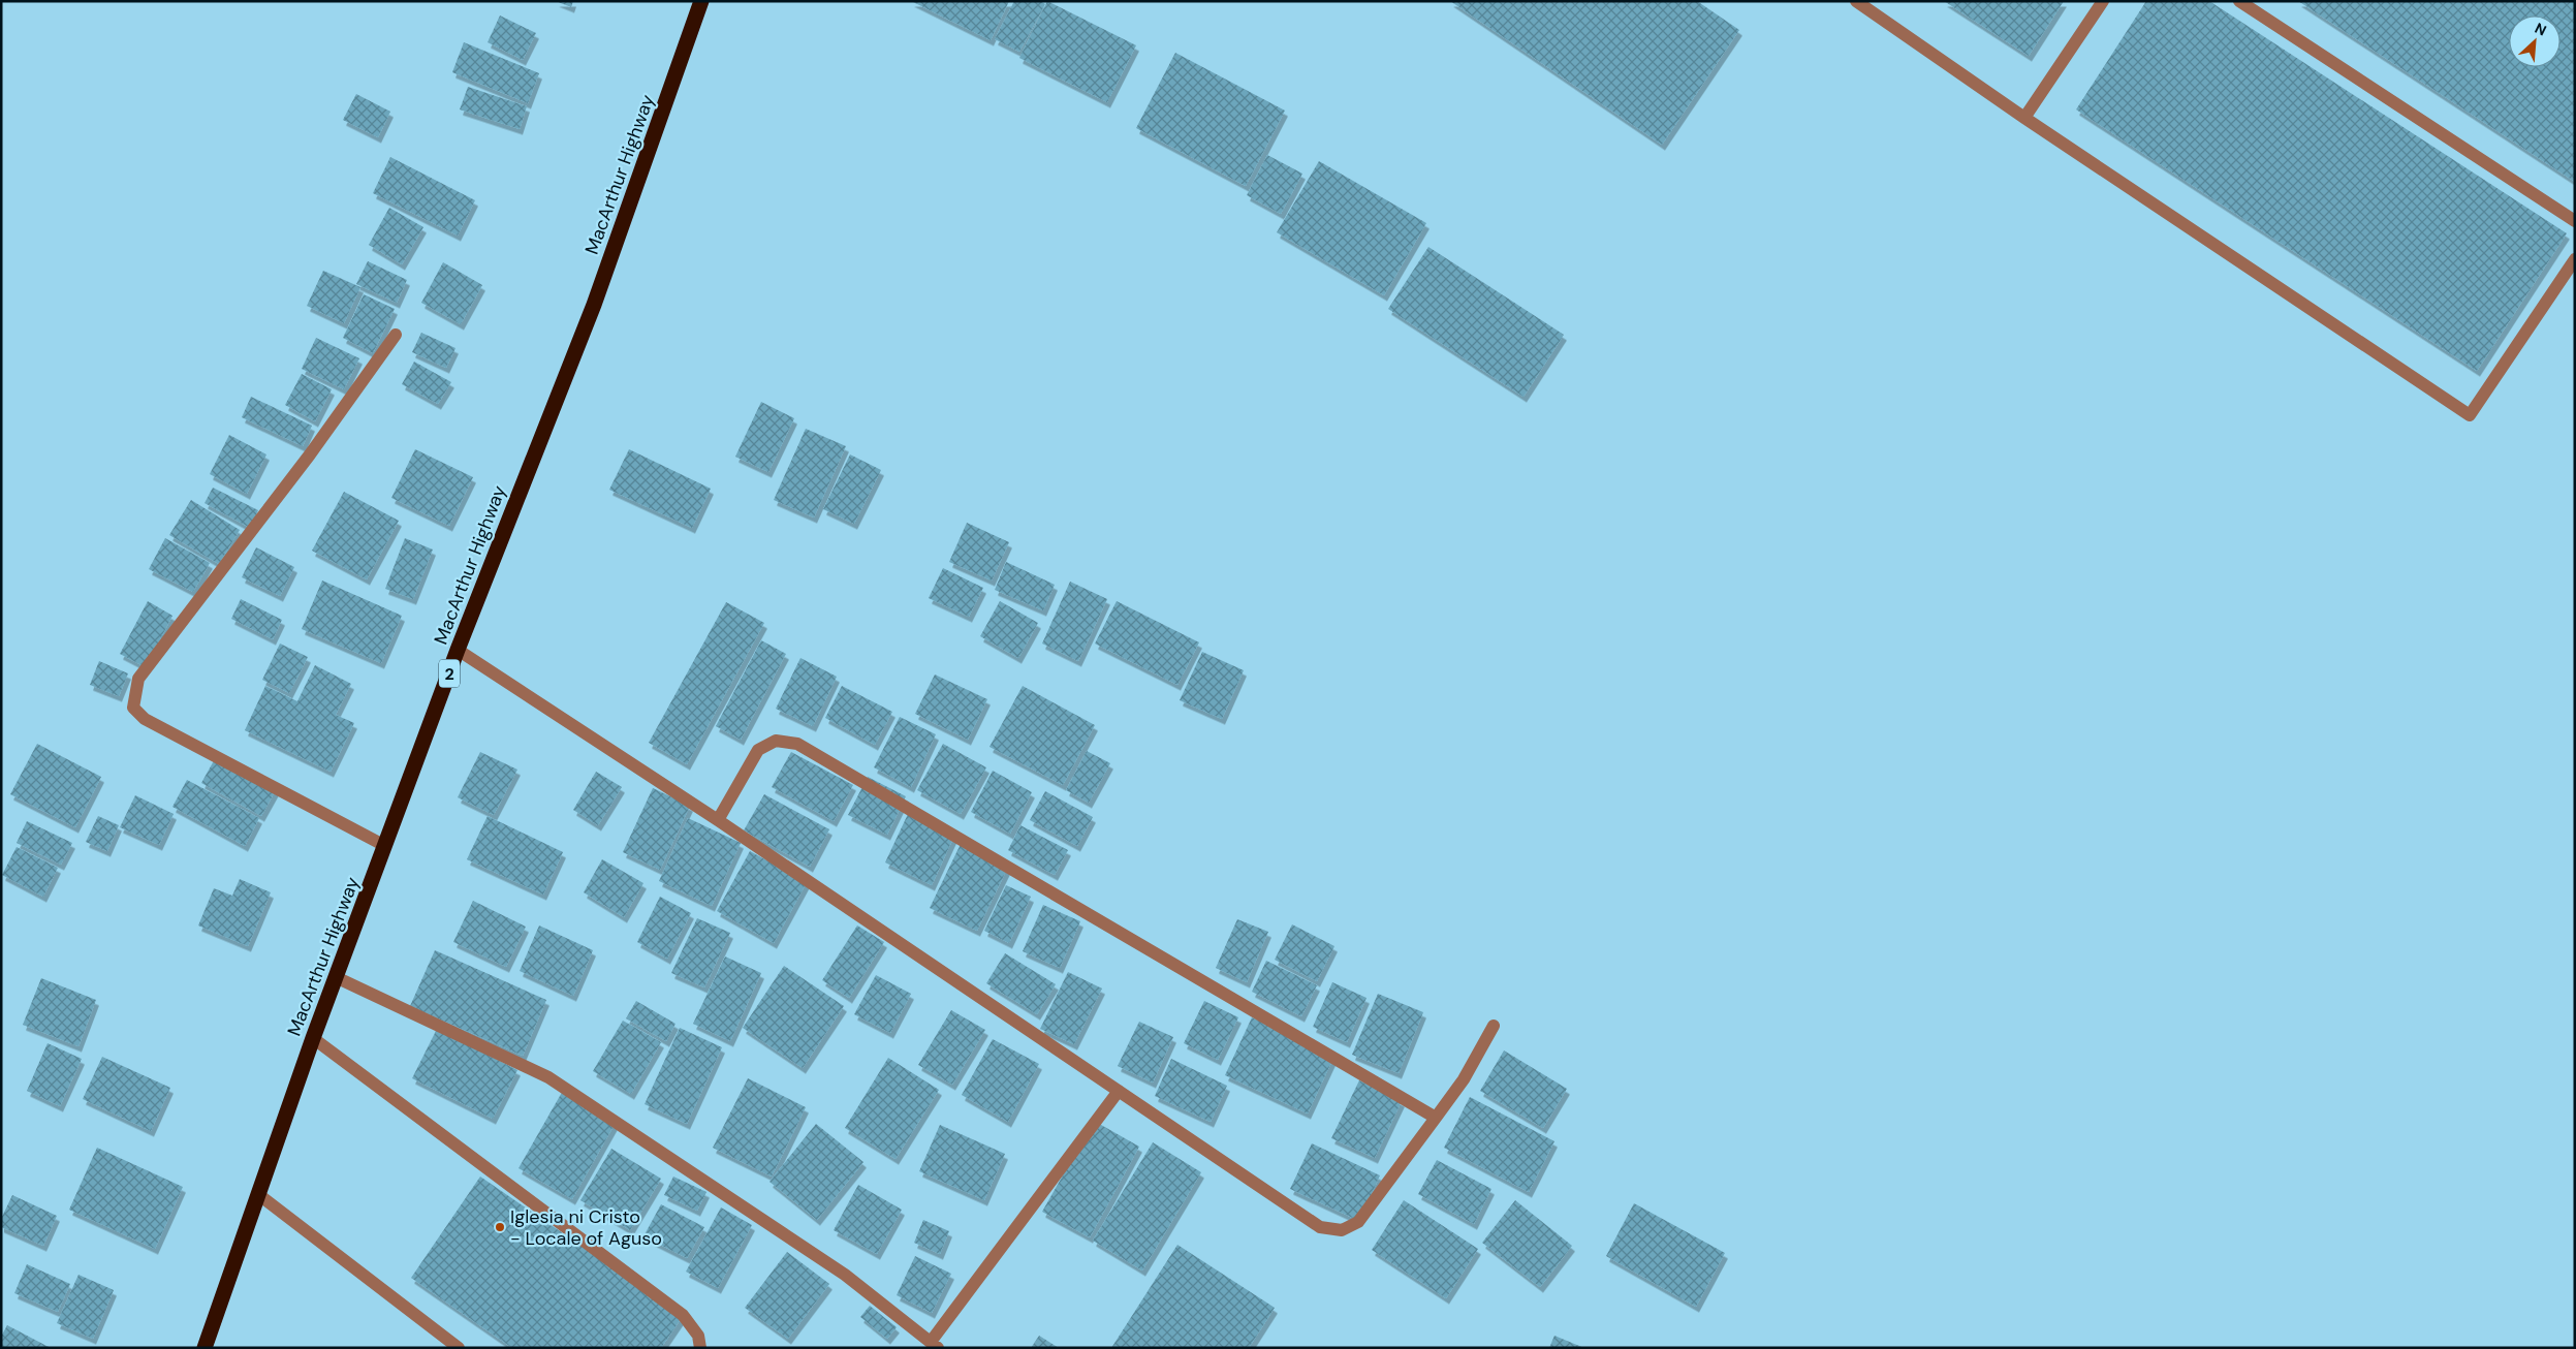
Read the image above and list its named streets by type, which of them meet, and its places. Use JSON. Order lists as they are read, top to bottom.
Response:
{
  "streets": {
    "highway": ["MacArthur Highway", "2"]
  },
  "places": ["Iglesia ni Cristo - Locale of Aguso"],
  "north": "top right"
}
